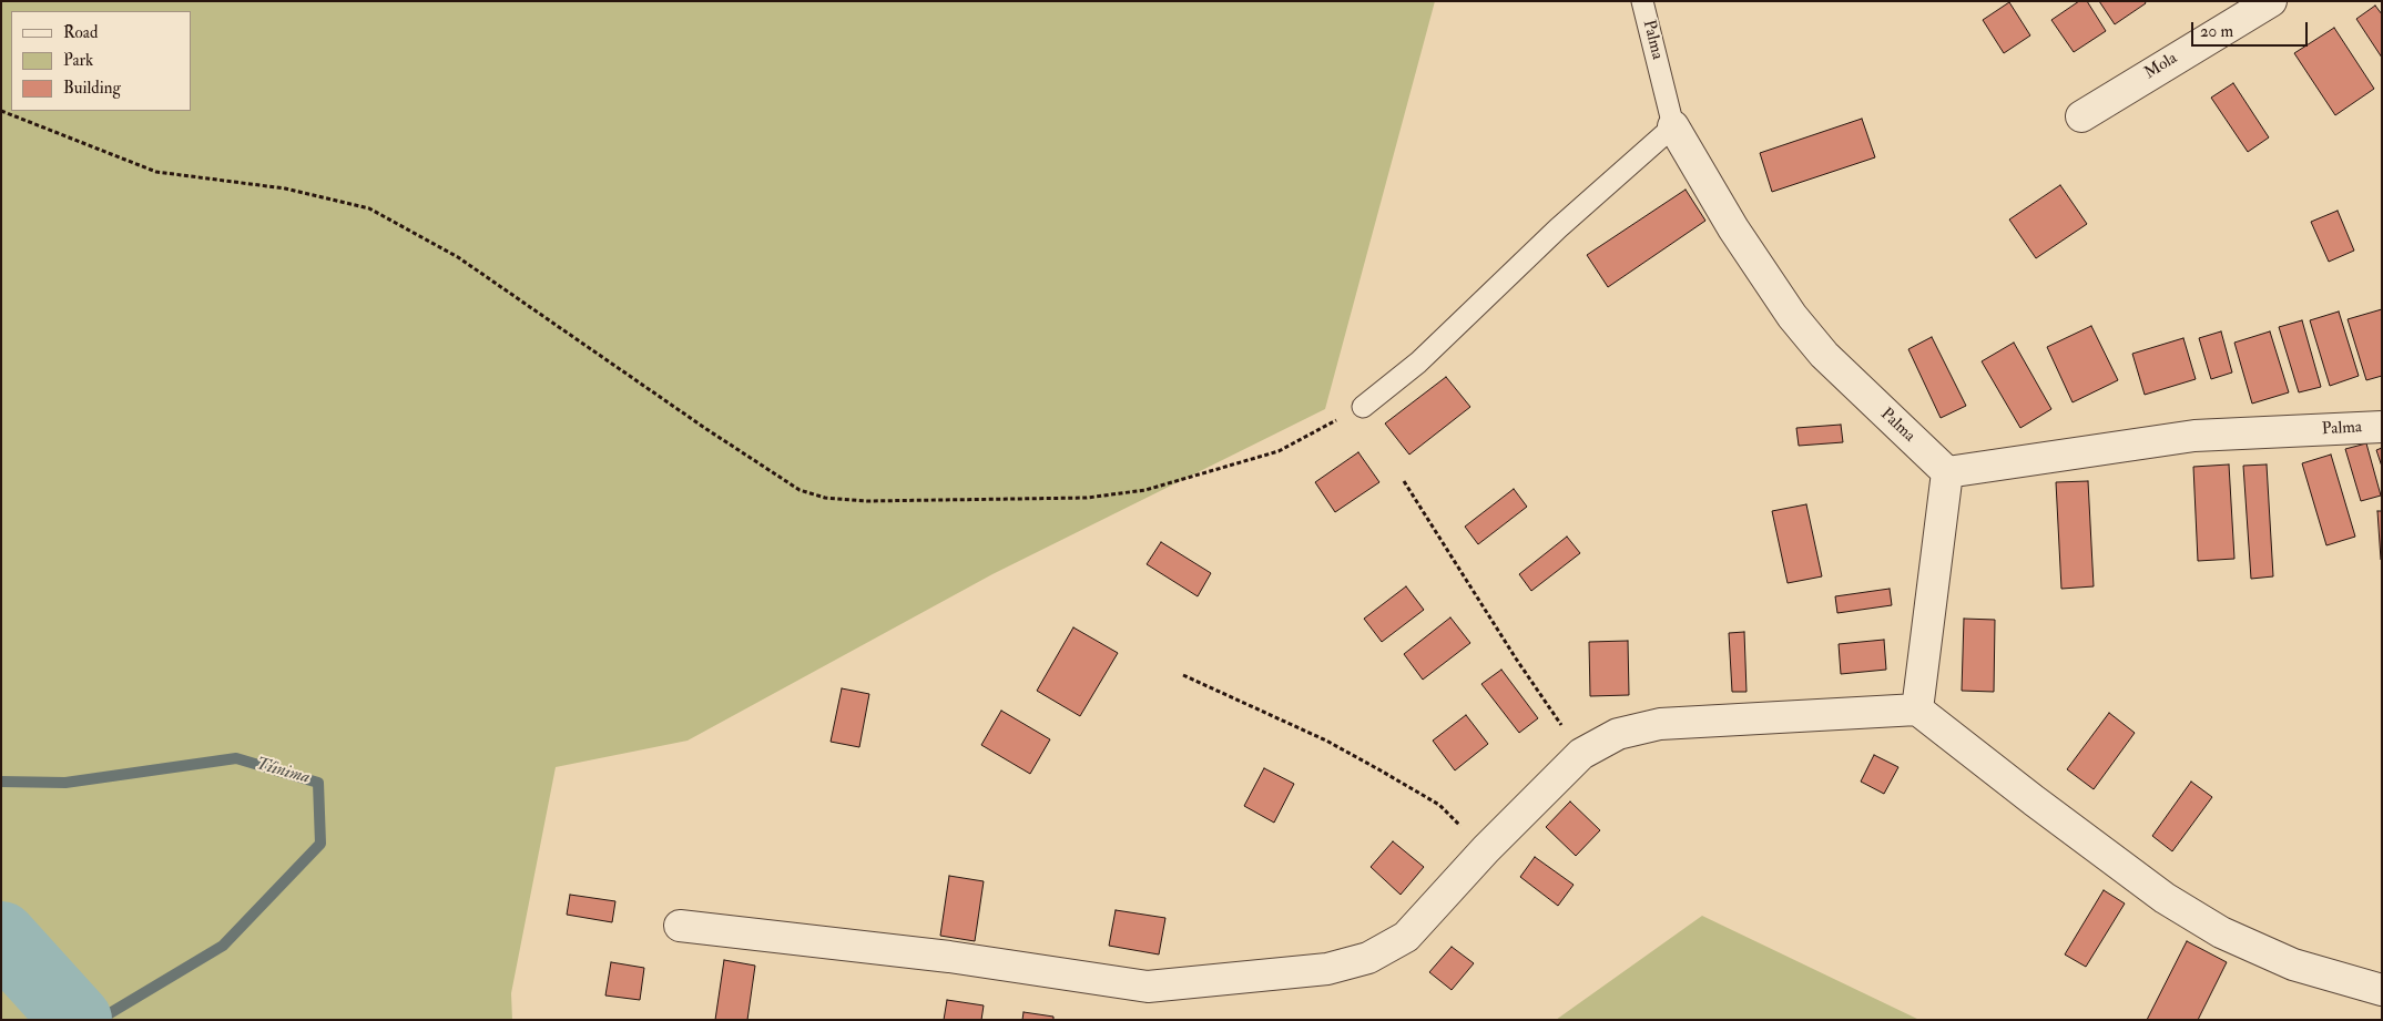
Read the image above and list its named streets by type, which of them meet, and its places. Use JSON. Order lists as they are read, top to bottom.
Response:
{
  "streets": {
    "street": ["Palma", "Mola"]
  },
  "water": ["Tíinima"],
  "legend": ["Road", "Park", "Building"],
  "scale_bar": "20 m"
}
